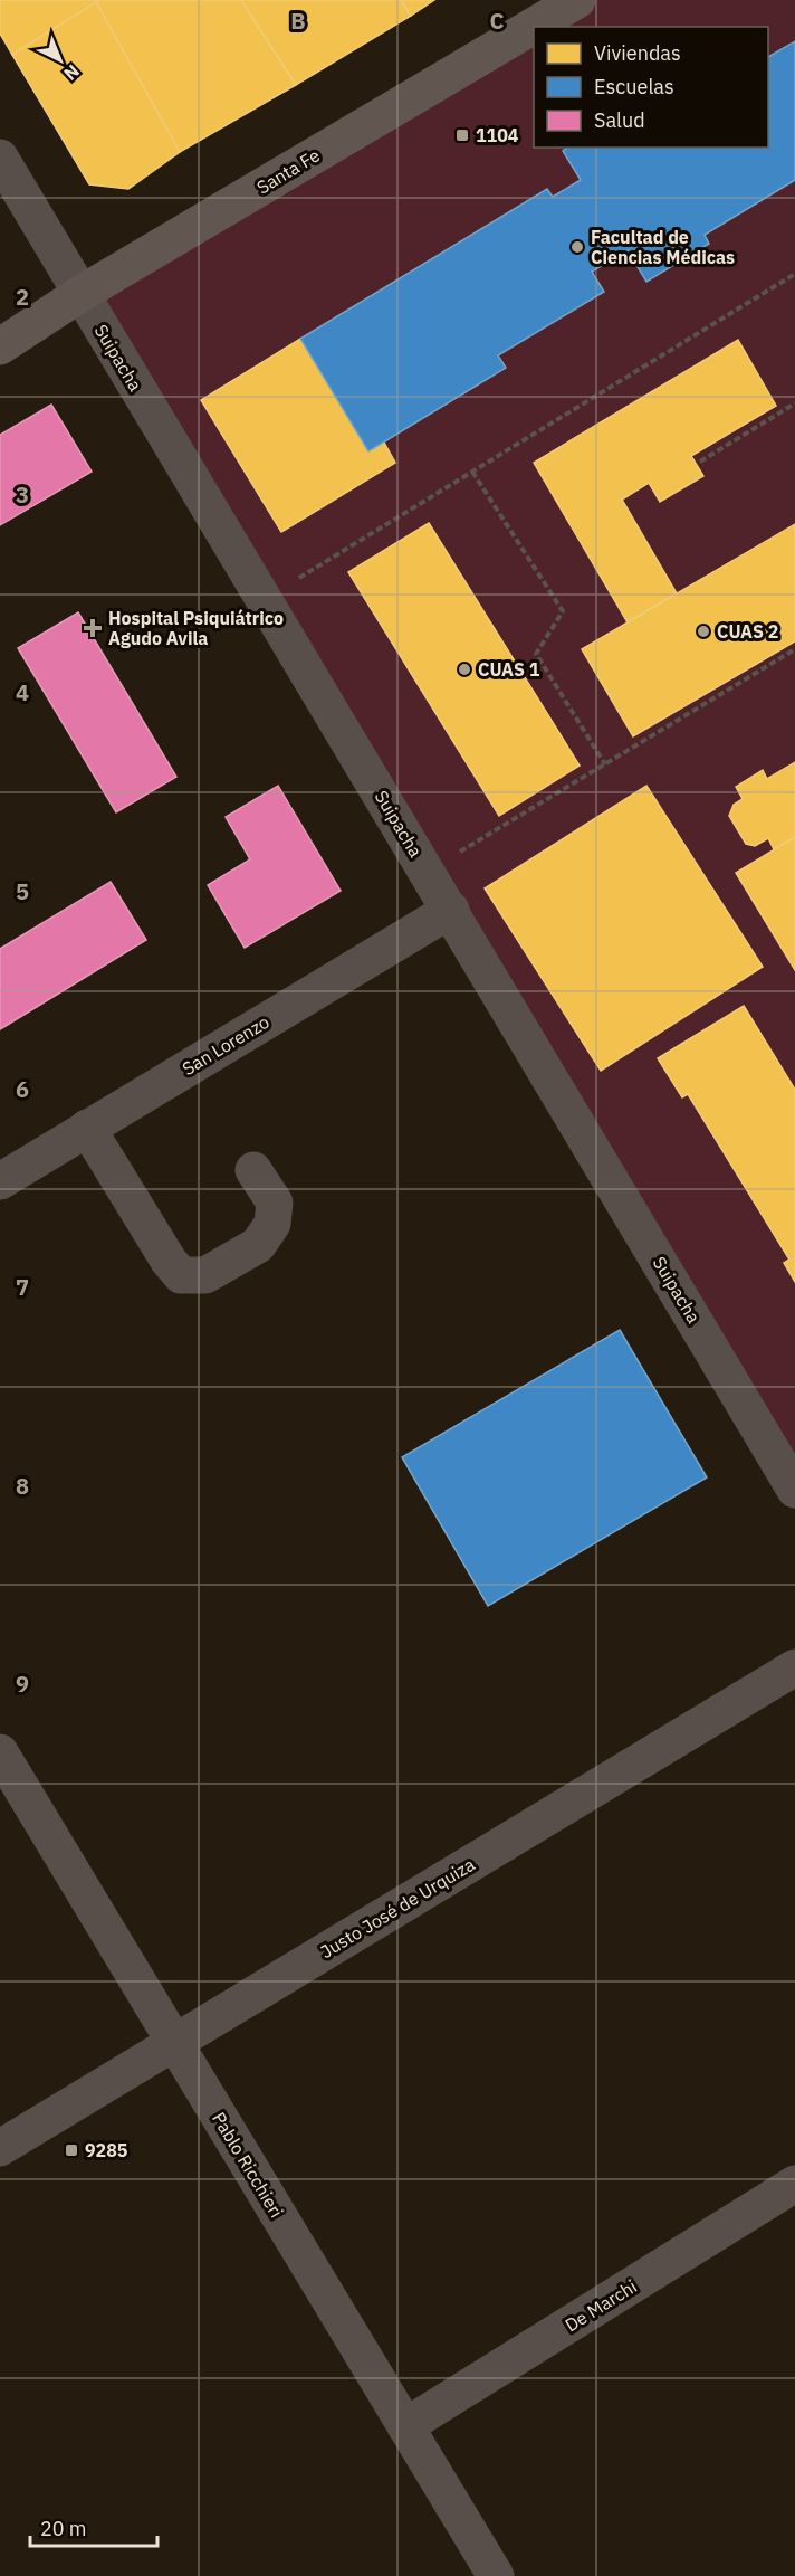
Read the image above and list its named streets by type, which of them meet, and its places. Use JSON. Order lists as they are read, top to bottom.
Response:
{
  "streets": {
    "main road": ["Santa Fe"],
    "street": [
      "Suipacha",
      "San Lorenzo",
      "Justo José de Urquiza",
      "Pablo Ricchieri",
      "De Marchi"
    ]
  },
  "crossings": [
    ["Santa Fe", "Suipacha"],
    ["Suipacha", "San Lorenzo"],
    ["Justo José de Urquiza", "Pablo Ricchieri"],
    ["Pablo Ricchieri", "De Marchi"]
  ],
  "places": {
    "transit": ["1104", "9285"],
    "other": ["Facultad de Ciencias Médicas", "CUAS 2", "CUAS 1"],
    "health": ["Hospital Psiquiátrico Agudo Avila"]
  },
  "legend": ["Viviendas", "Escuelas", "Salud"],
  "scale_bar": "20 m",
  "north": "bottom right",
  "grid": {
    "columns": ["B", "C"],
    "rows": [
      "2",
      "3",
      "4",
      "5",
      "6",
      "7",
      "8",
      "9"
    ]
  }
}
